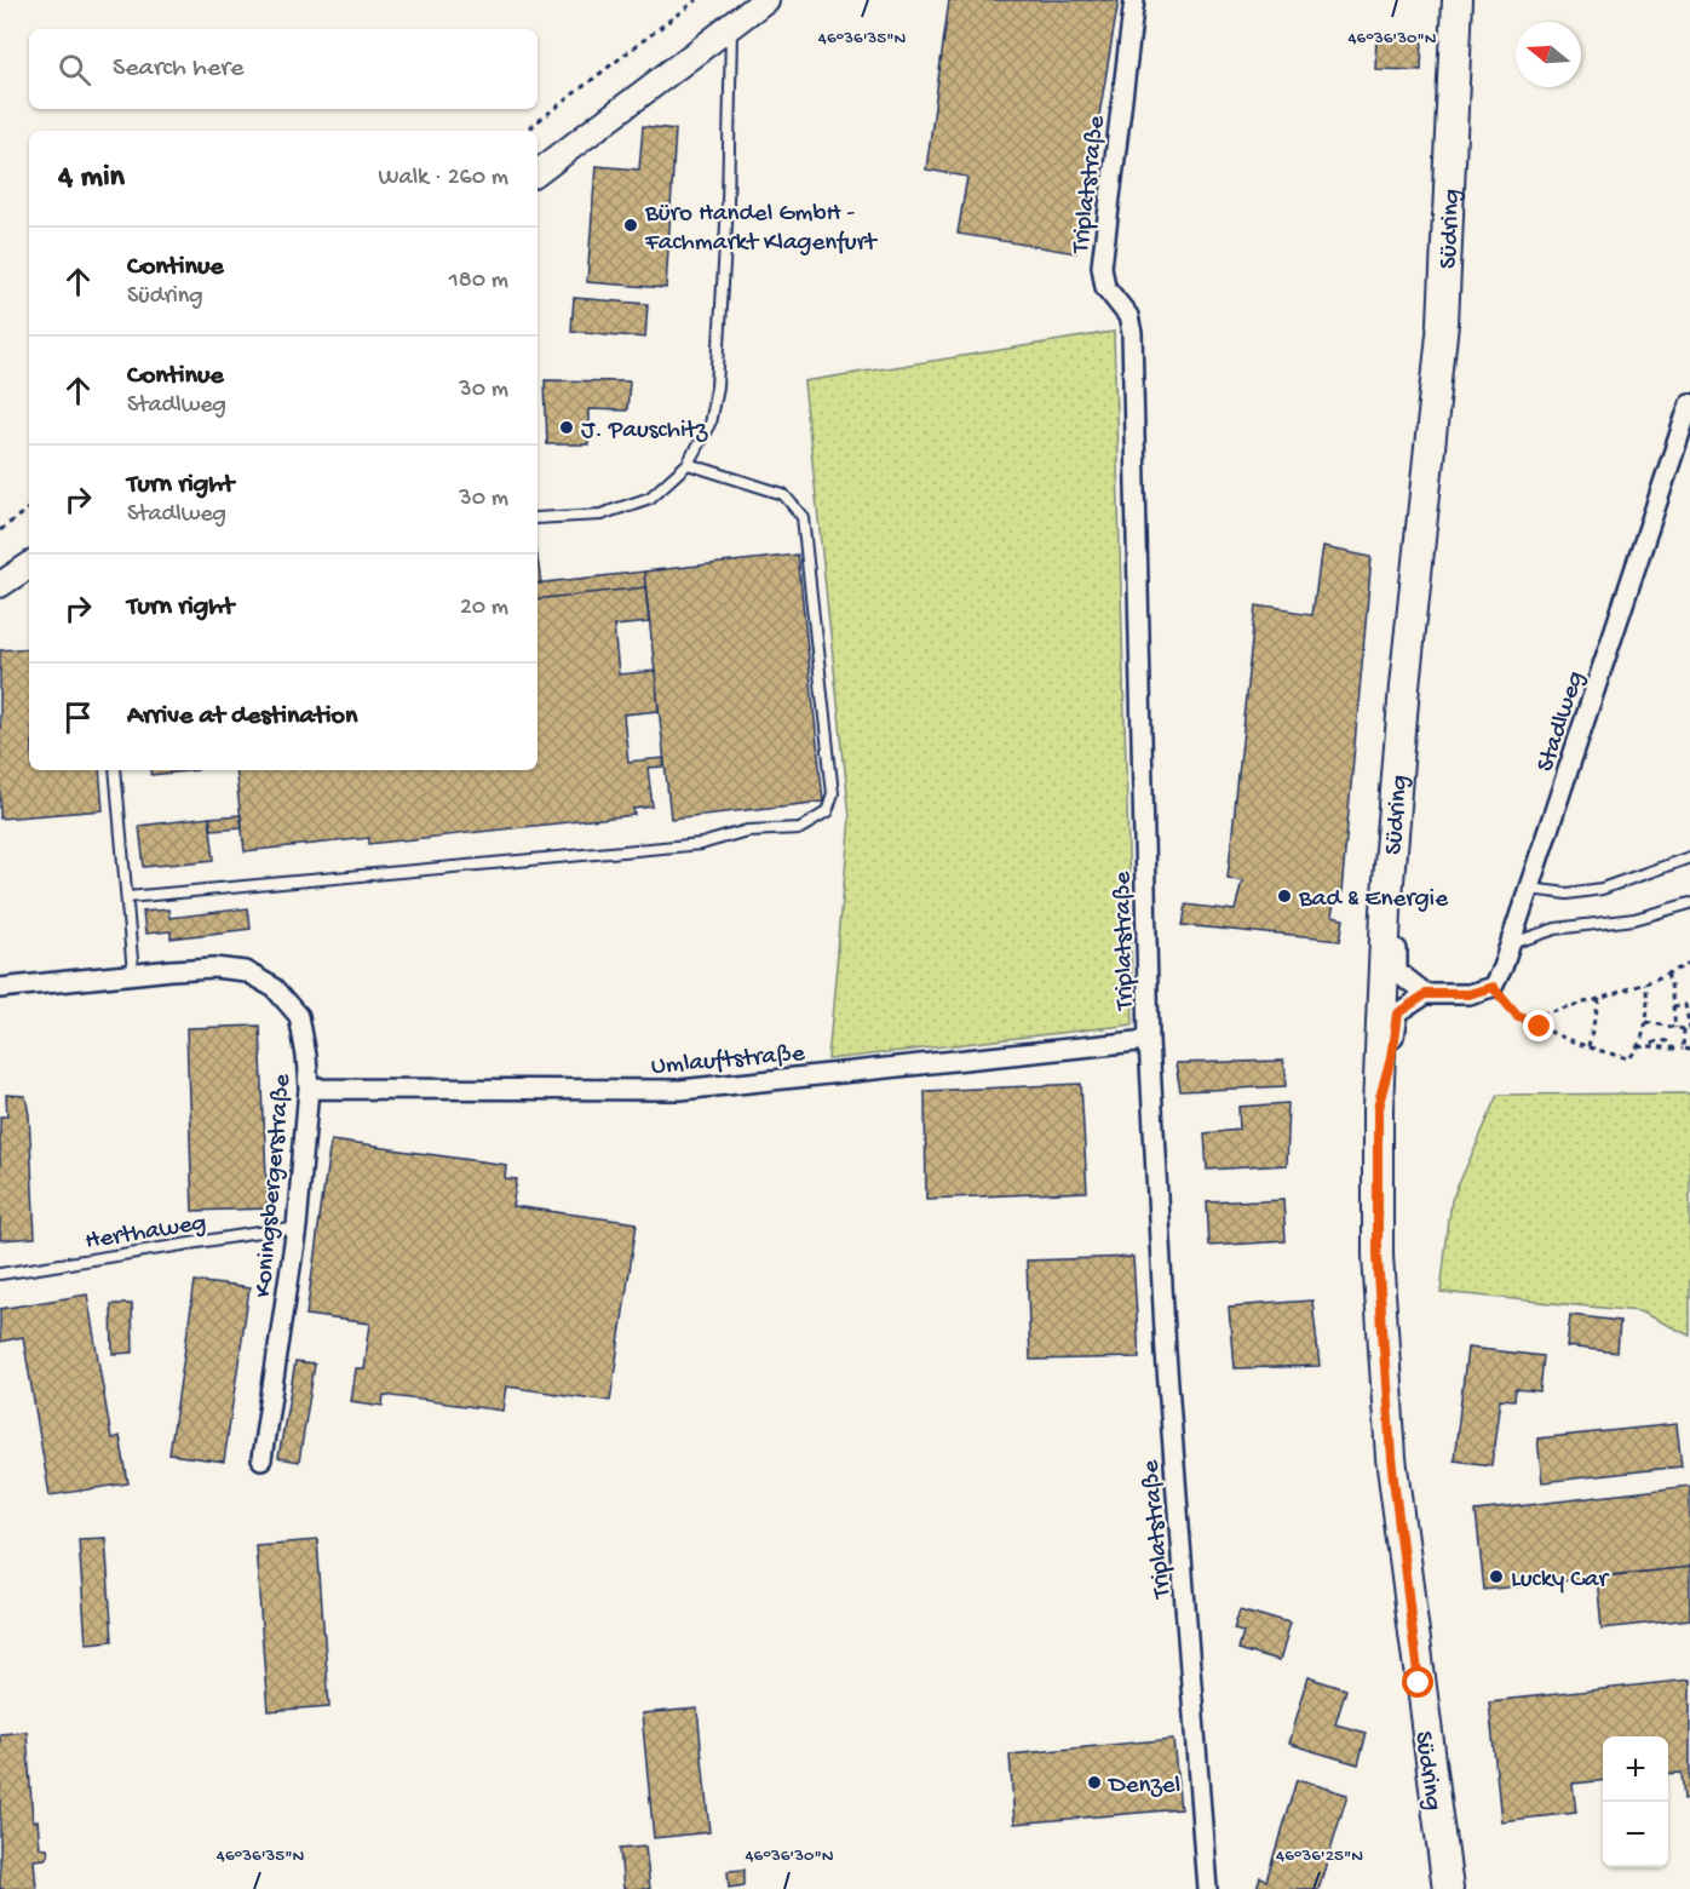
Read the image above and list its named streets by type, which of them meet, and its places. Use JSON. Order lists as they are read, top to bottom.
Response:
{
  "streets": {
    "main road": ["Südring"],
    "street": [
      "Triplatstraße",
      "Stadlweg",
      "Umlauftstraße",
      "Koningsbergerstraße"
    ],
    "lane": ["Herthaweg"]
  },
  "crossings": [
    ["Triplatstraße", "Umlauftstraße"],
    ["Umlauftstraße", "Koningsbergerstraße"],
    ["Koningsbergerstraße", "Herthaweg"]
  ],
  "places": [
    "Büro Handel GmbH - Fachmarkt Klagenfurt",
    "J. Pauschitz",
    "Bad & Energie",
    "Lucky Car",
    "Denzel"
  ],
  "north": "left",
  "page": {
    "search": "Search here",
    "heading": ["4 min", "Walk · 260 m"],
    "list": [
      ["Continue", "Südring", "180 m"],
      ["Continue", "Stadlweg", "30 m"],
      ["Turn right", "Stadlweg", "30 m"],
      ["Turn right", "20 m"],
      "Arrive at destination"
    ],
    "map_buttons": ["+", "−"]
  },
  "coordinates": ["46°36'35\"N", "46°36'30\"N", "46°36'25\"N"]
}
